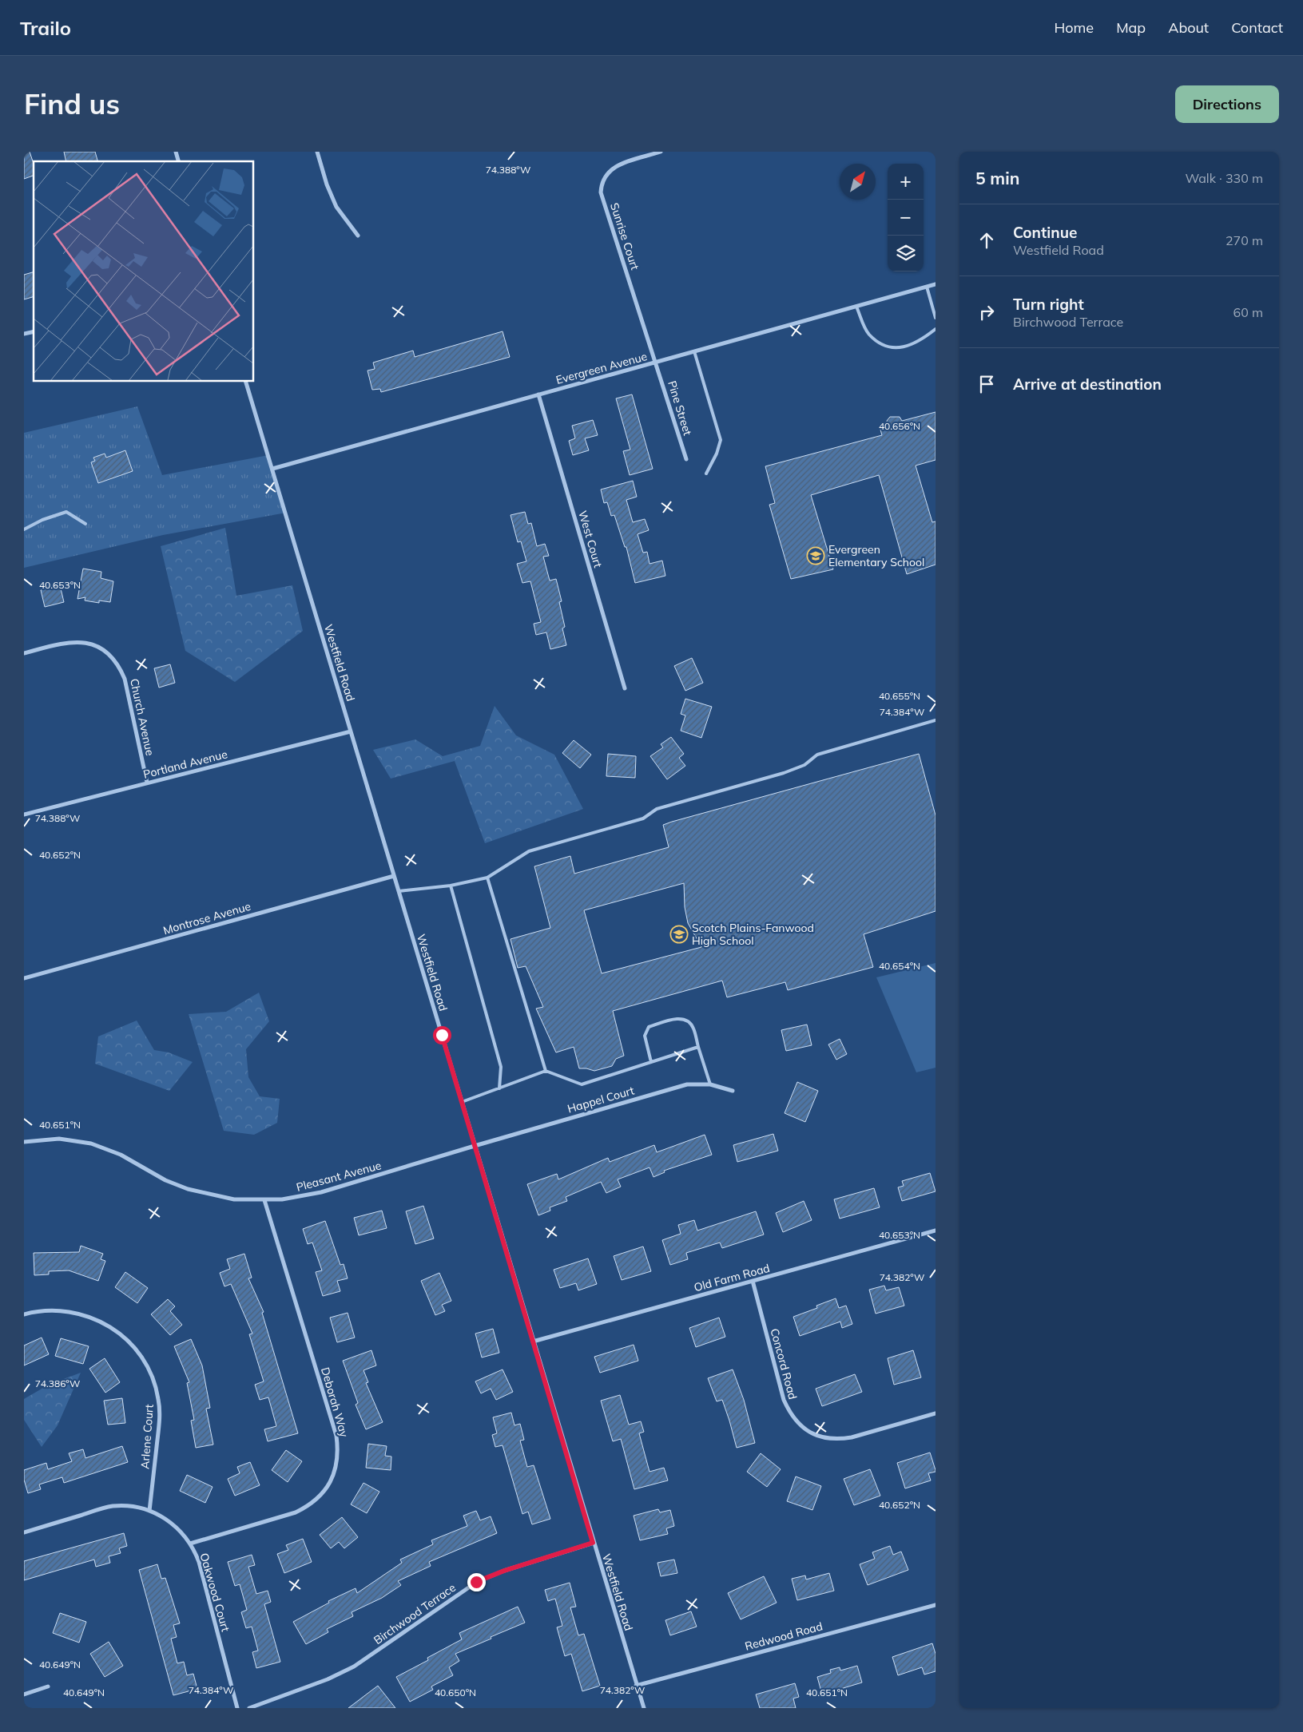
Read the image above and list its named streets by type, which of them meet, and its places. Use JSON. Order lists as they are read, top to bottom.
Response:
{
  "streets": {
    "street": [
      "Sunrise Court",
      "Evergreen Avenue",
      "Pine Street",
      "West Court",
      "Westfield Road",
      "Church Avenue",
      "Portland Avenue",
      "Montrose Avenue",
      "Happel Court",
      "Pleasant Avenue",
      "Old Farm Road",
      "Concord Road",
      "Deborah Way",
      "Arlene Court",
      "Oakwood Court",
      "Birchwood Terrace",
      "Redwood Road"
    ]
  },
  "crossings": [
    ["Sunrise Court", "Evergreen Avenue"],
    ["Sunrise Court", "Pine Street"],
    ["Evergreen Avenue", "Pine Street"],
    ["Evergreen Avenue", "West Court"],
    ["Evergreen Avenue", "Westfield Road"],
    ["Westfield Road", "Portland Avenue"],
    ["Westfield Road", "Montrose Avenue"],
    ["Westfield Road", "Happel Court"],
    ["Westfield Road", "Pleasant Avenue"],
    ["Westfield Road", "Old Farm Road"],
    ["Westfield Road", "Birchwood Terrace"],
    ["Westfield Road", "Redwood Road"],
    ["Church Avenue", "Portland Avenue"],
    ["Happel Court", "Pleasant Avenue"],
    ["Pleasant Avenue", "Deborah Way"],
    ["Old Farm Road", "Concord Road"],
    ["Deborah Way", "Oakwood Court"],
    ["Arlene Court", "Oakwood Court"]
  ],
  "places": {
    "school or university": ["Evergreen Elementary School", "Scotch Plains-Fanwood High School"]
  },
  "north": "top right",
  "page": {
    "header": "Trailo",
    "nav": [
      "Home",
      "Map",
      "About",
      "Contact"
    ],
    "buttons": "Directions",
    "title": "Find us",
    "heading": ["5 min", "Walk · 330 m"],
    "map_buttons": ["+", "−"],
    "list": [
      ["Continue", "Westfield Road", "270 m"],
      ["Turn right", "Birchwood Terrace", "60 m"],
      "Arrive at destination"
    ]
  },
  "coordinates": [
    "74.388°W",
    "40.656°N",
    "40.653°N",
    "40.655°N",
    "74.384°W",
    "40.652°N",
    "40.654°N",
    "40.651°N",
    "74.382°W",
    "74.386°W",
    "40.649°N",
    "40.650°N"
  ]
}
